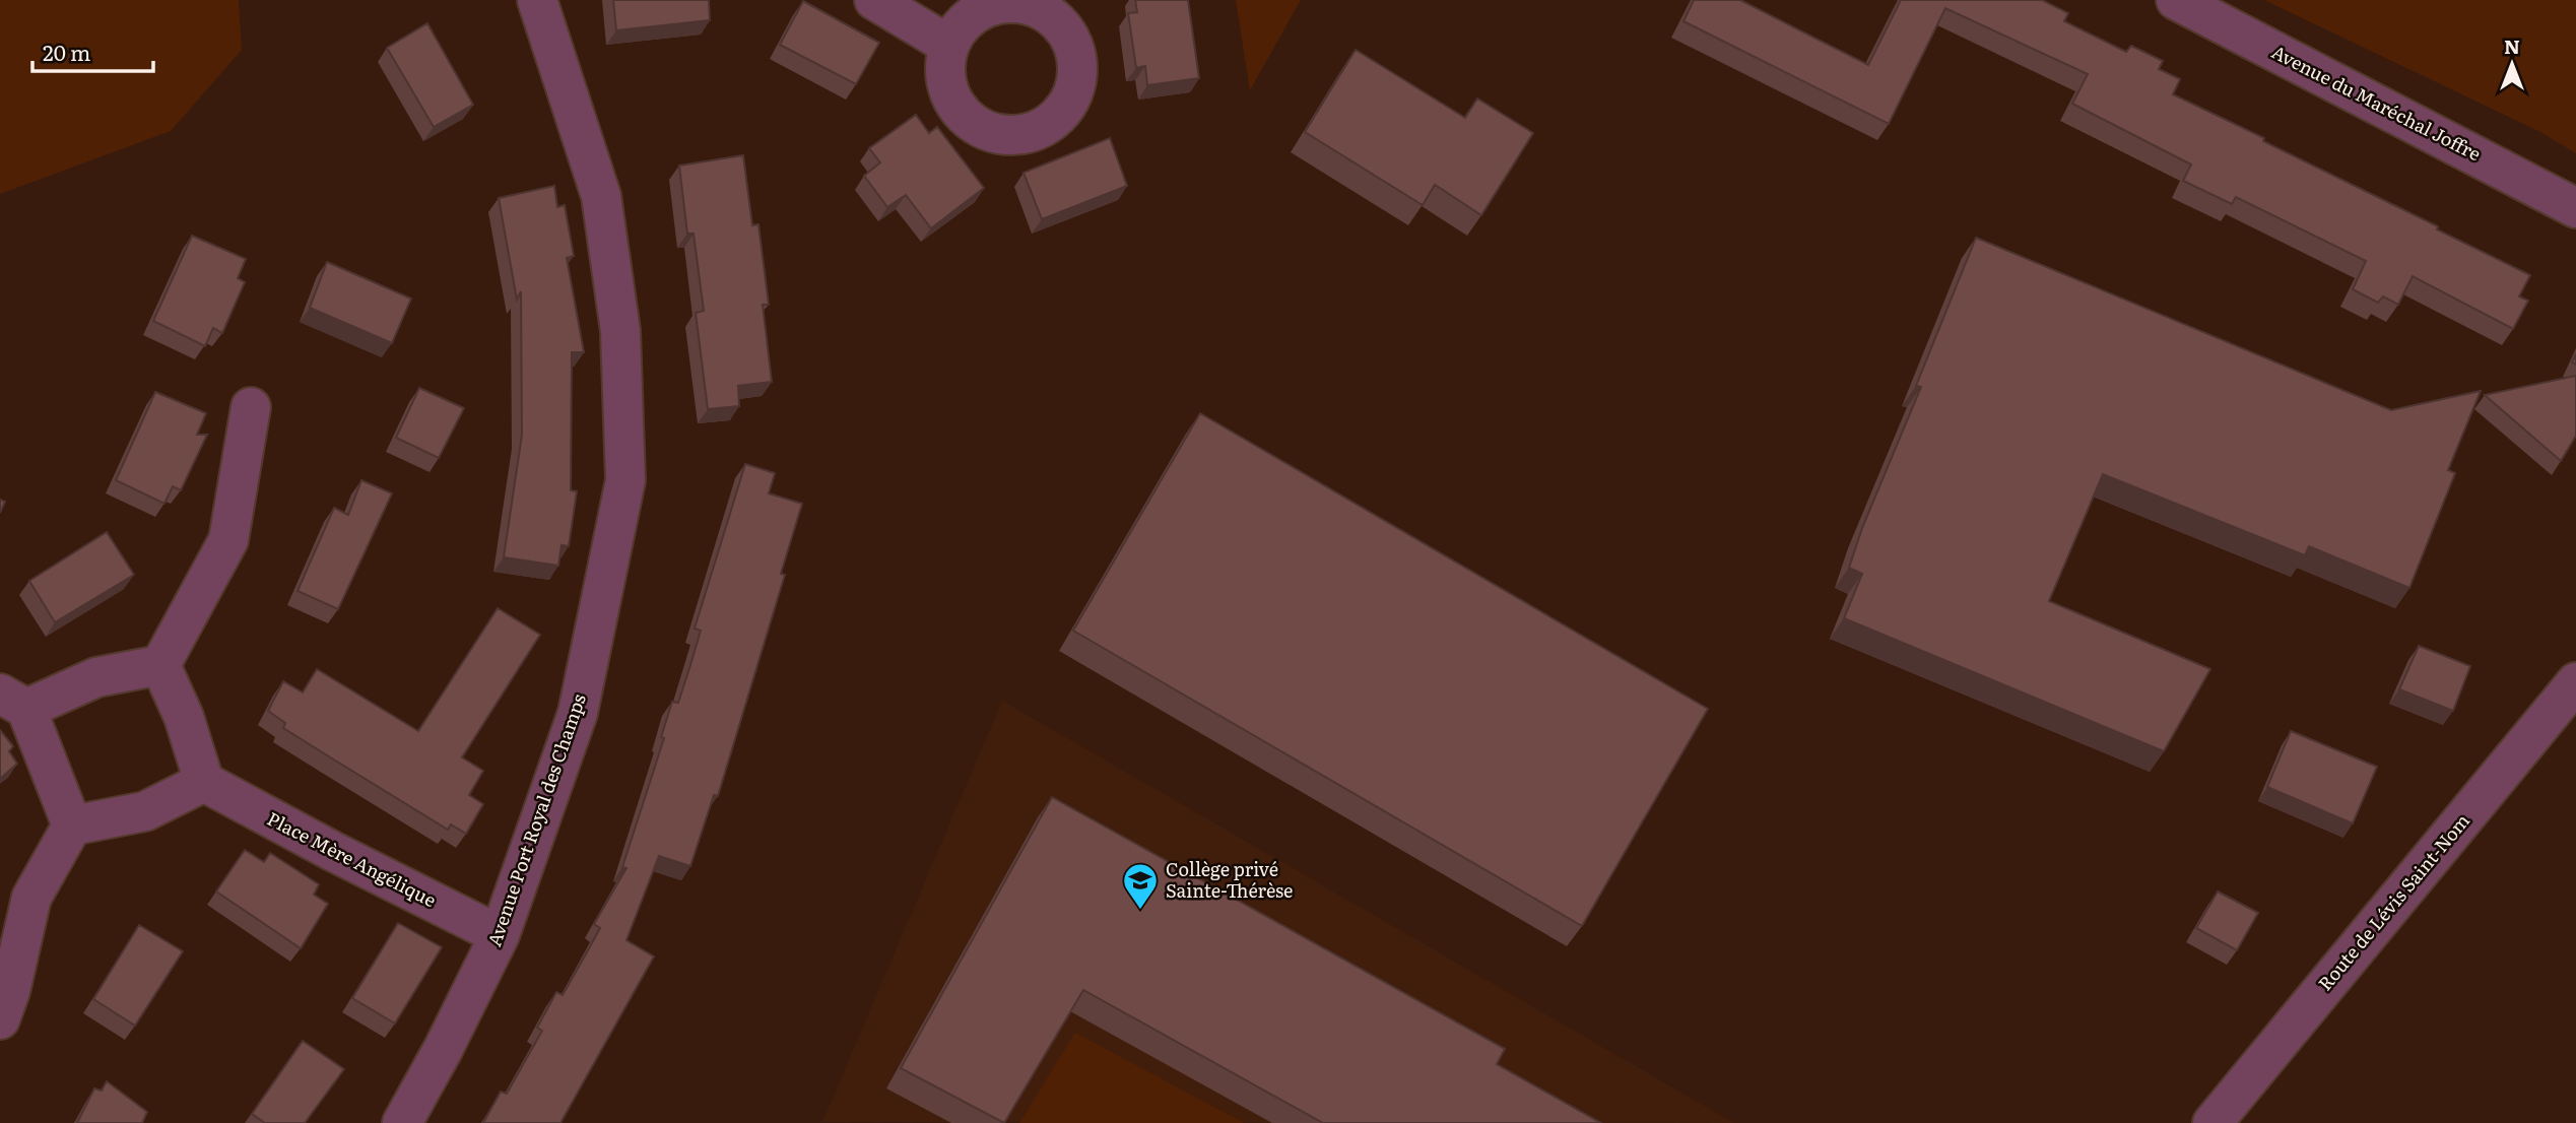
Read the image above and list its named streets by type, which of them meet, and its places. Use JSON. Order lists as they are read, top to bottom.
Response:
{
  "streets": {
    "street": [
      "Avenue du Maréchal Joffre",
      "Avenue Port Royal des Champs",
      "Place Mère Angélique",
      "Route de Lévis Saint-Nom"
    ]
  },
  "crossings": [
    ["Avenue Port Royal des Champs", "Place Mère Angélique"]
  ],
  "places": {
    "school or university": ["Collège privé Sainte-Thérèse"]
  },
  "scale_bar": "20 m",
  "north": "top"
}
